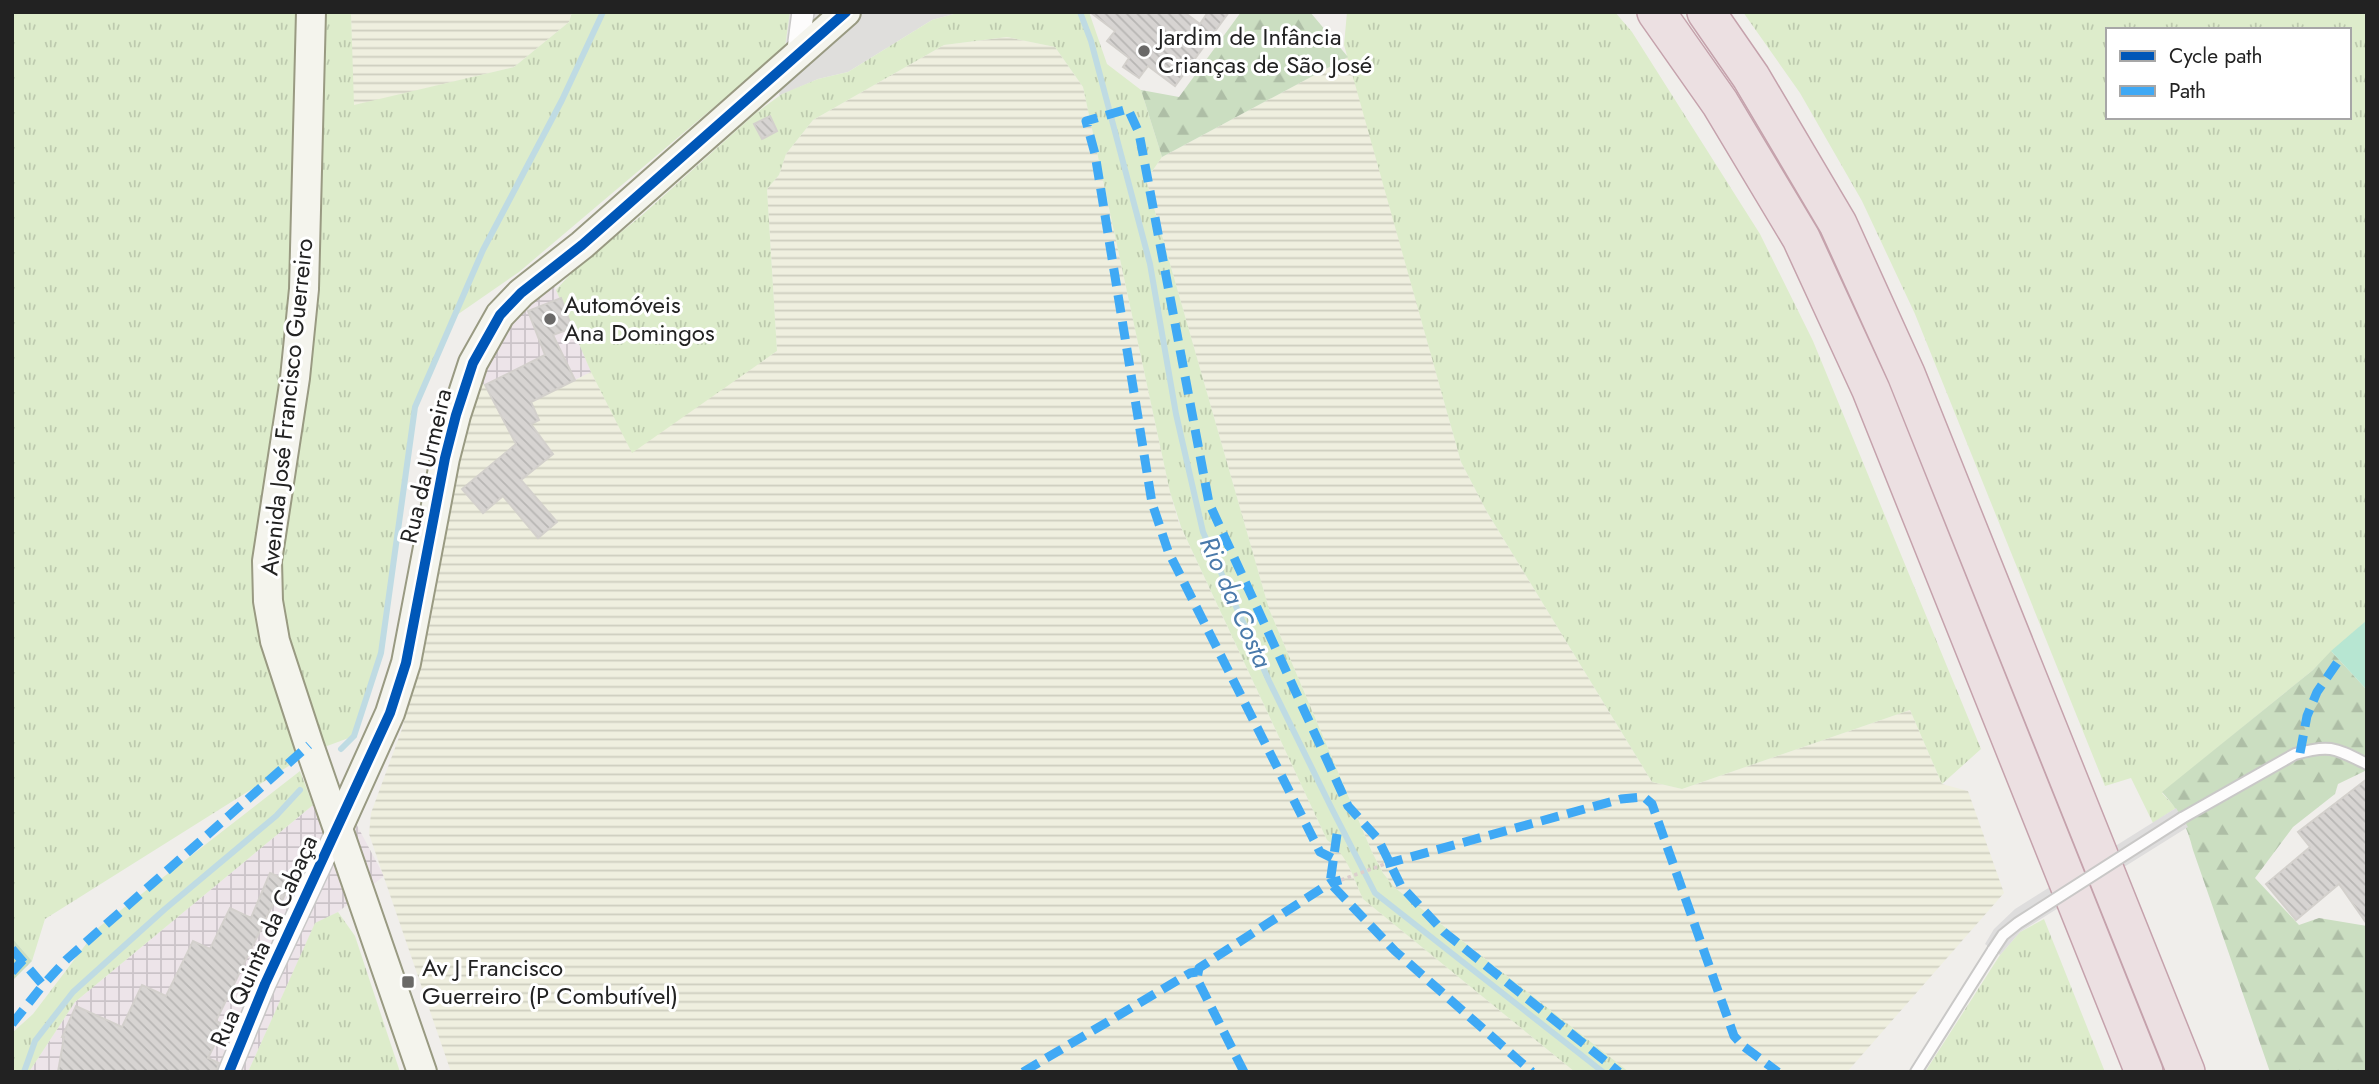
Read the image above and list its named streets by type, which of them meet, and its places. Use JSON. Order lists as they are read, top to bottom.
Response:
{
  "streets": {
    "main road": ["Avenida José Francisco Guerreiro", "Rua da Urmeira"],
    "street": ["Rua Quinta da Cabaça"]
  },
  "crossings": [
    ["Avenida José Francisco Guerreiro", "Rua da Urmeira"],
    ["Avenida José Francisco Guerreiro", "Rua Quinta da Cabaça"],
    ["Rua da Urmeira", "Rua Quinta da Cabaça"]
  ],
  "water": ["Rio da Costa"],
  "places": {
    "other": ["Jardim de Infância Crianças de São José", "Automóveis Ana Domingos"],
    "transit": ["Av J Francisco Guerreiro (P Combutível)"]
  },
  "legend": ["Cycle path", "Path"]
}
